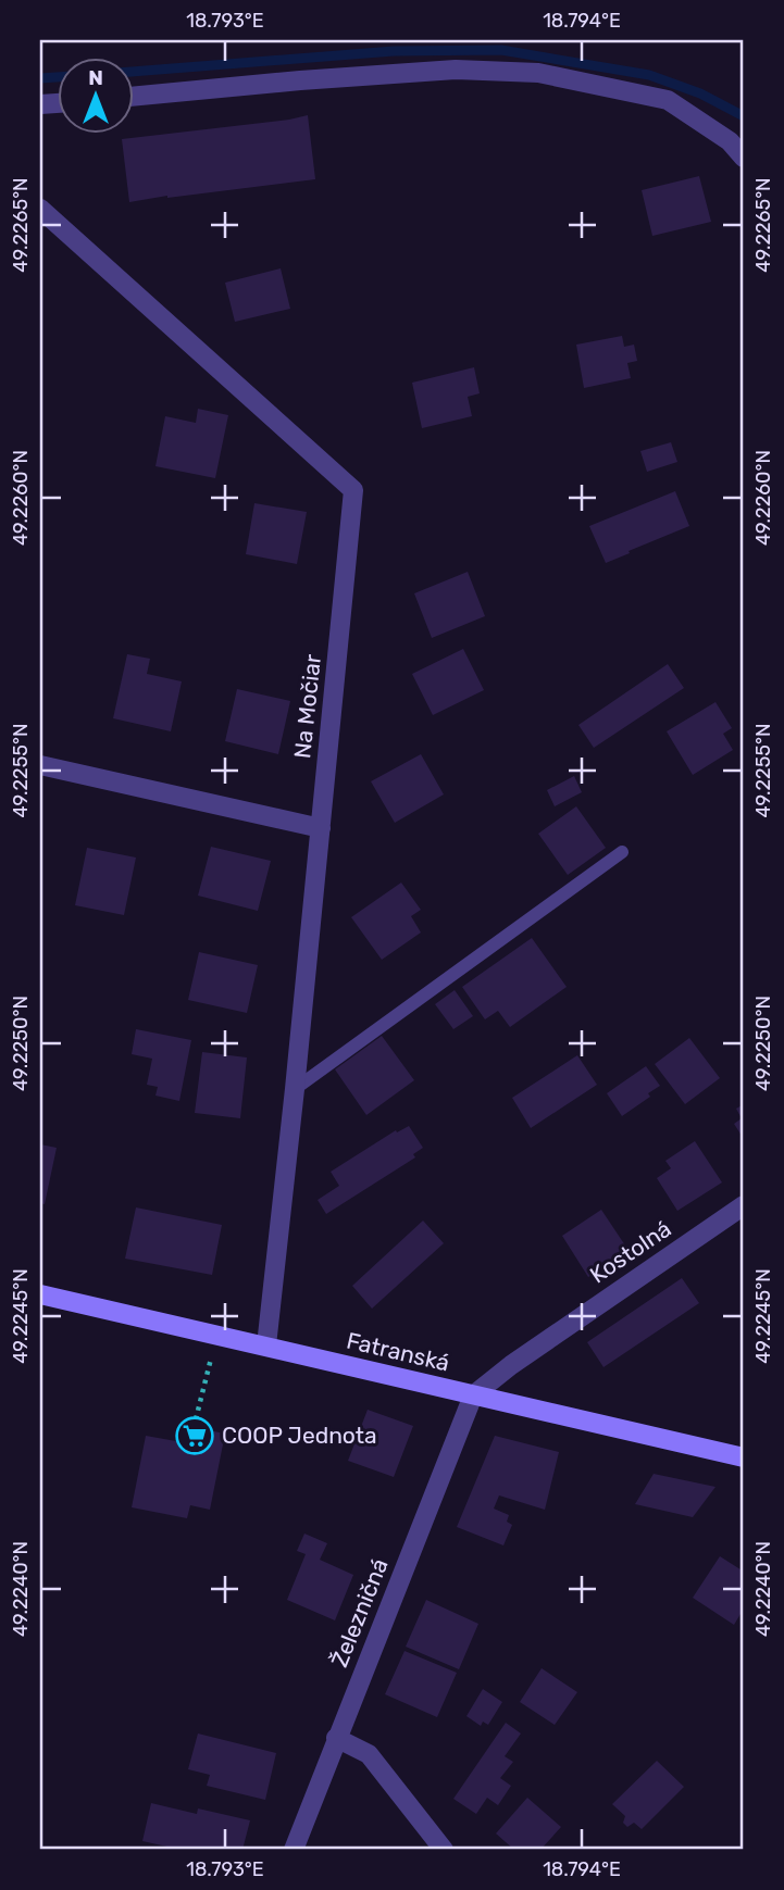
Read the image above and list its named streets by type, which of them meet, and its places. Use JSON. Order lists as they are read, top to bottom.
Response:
{
  "streets": {
    "main road": ["Fatranská"],
    "street": ["Na Močiar", "Kostolná", "Železničná"]
  },
  "crossings": [
    ["Na Močiar", "Fatranská"],
    ["Kostolná", "Fatranská"],
    ["Kostolná", "Železničná"],
    ["Fatranská", "Železničná"]
  ],
  "places": {
    "supermarket": ["COOP Jednota"]
  },
  "north": "top",
  "coordinates": [
    "18.793°E",
    "18.794°E",
    "49.2265°N",
    "49.2260°N",
    "49.2255°N",
    "49.2250°N",
    "49.2245°N",
    "49.2240°N"
  ]
}
